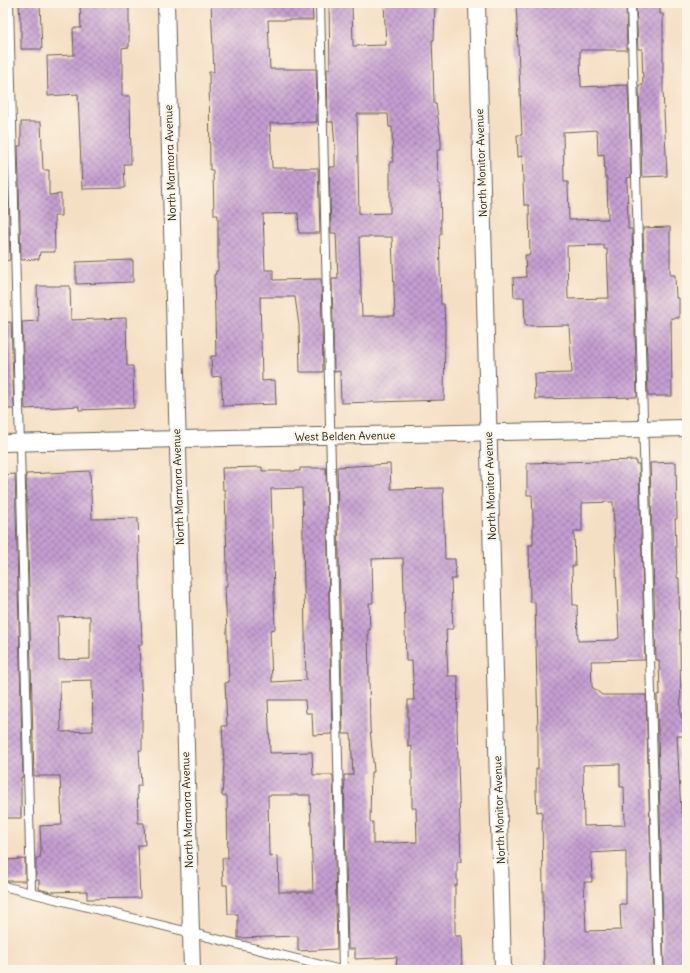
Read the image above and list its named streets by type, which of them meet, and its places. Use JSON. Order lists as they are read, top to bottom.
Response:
{
  "streets": {
    "street": ["North Marmora Avenue", "North Monitor Avenue", "West Belden Avenue"]
  },
  "crossings": [
    ["North Marmora Avenue", "West Belden Avenue"],
    ["North Monitor Avenue", "West Belden Avenue"]
  ]
}
